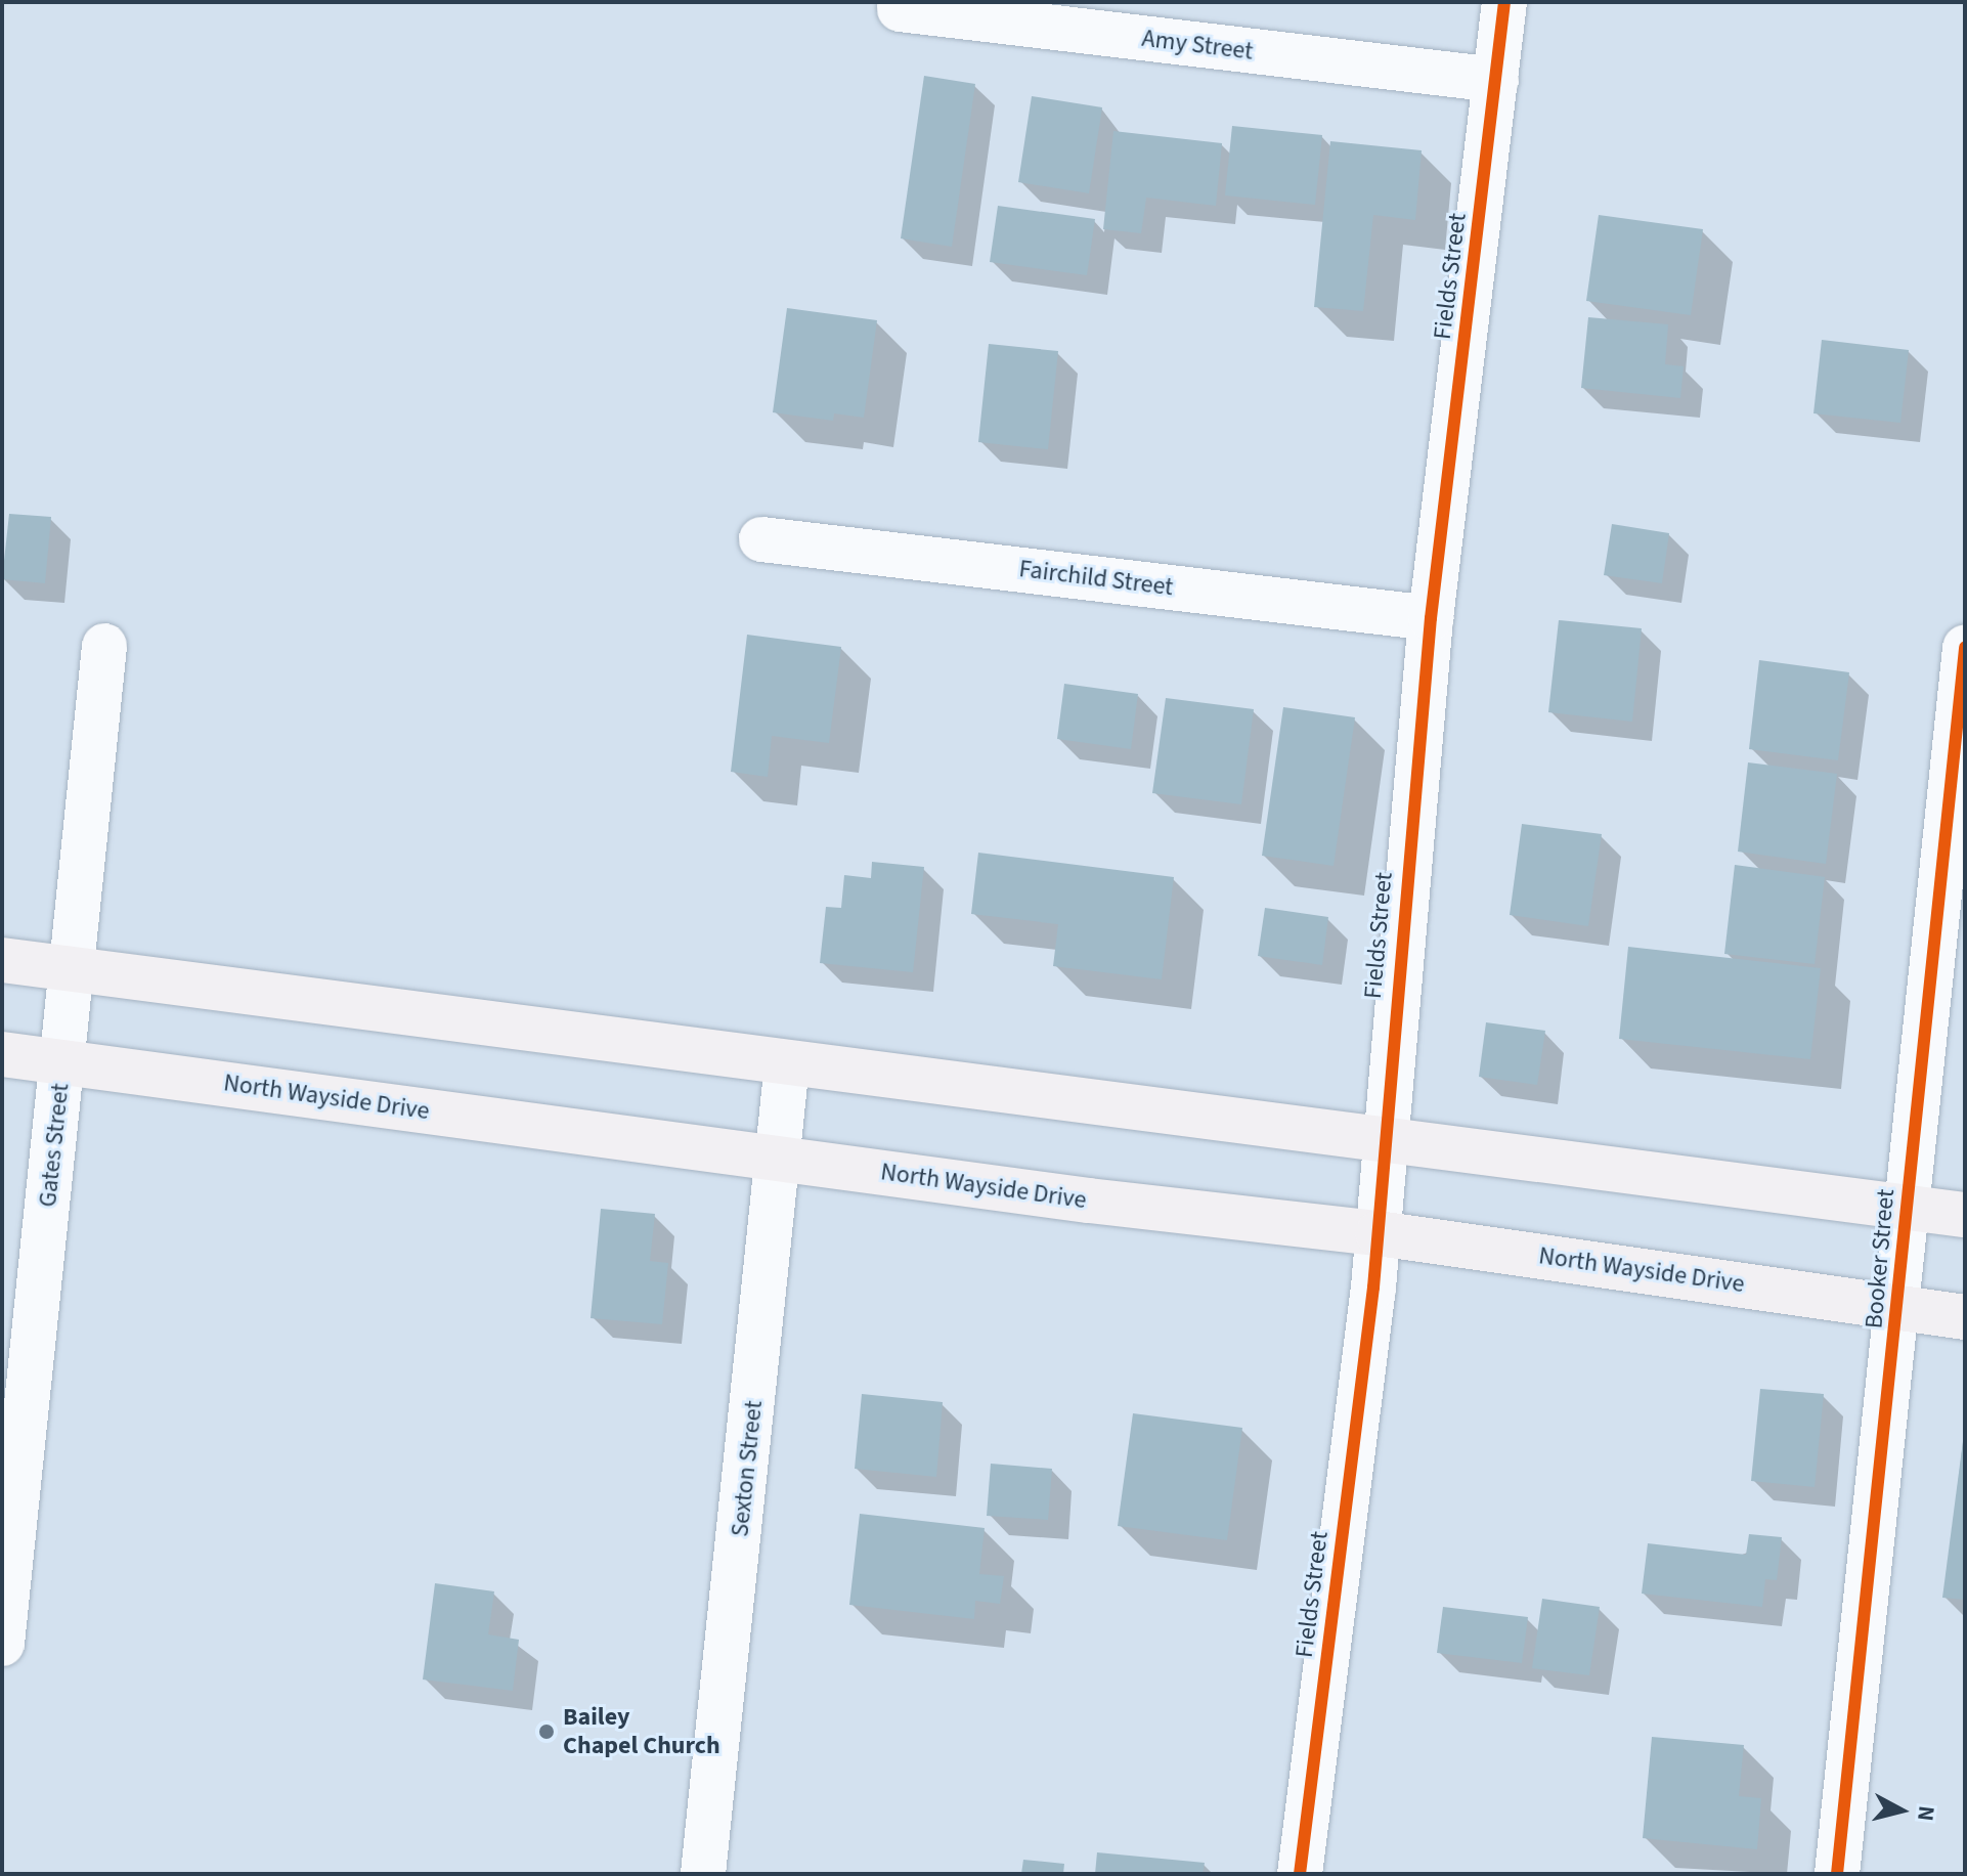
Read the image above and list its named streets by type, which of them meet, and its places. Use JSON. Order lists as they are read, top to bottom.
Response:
{
  "streets": {
    "main road": ["North Wayside Drive"],
    "street": [
      "Amy Street",
      "Fields Street",
      "Fairchild Street",
      "Gates Street",
      "Booker Street",
      "Sexton Street"
    ]
  },
  "crossings": [
    ["Amy Street", "Fields Street"],
    ["Fields Street", "Fairchild Street"],
    ["Fields Street", "North Wayside Drive"],
    ["North Wayside Drive", "Gates Street"],
    ["North Wayside Drive", "Booker Street"],
    ["North Wayside Drive", "Sexton Street"]
  ],
  "places": ["Bailey Chapel Church"],
  "north": "right"
}
